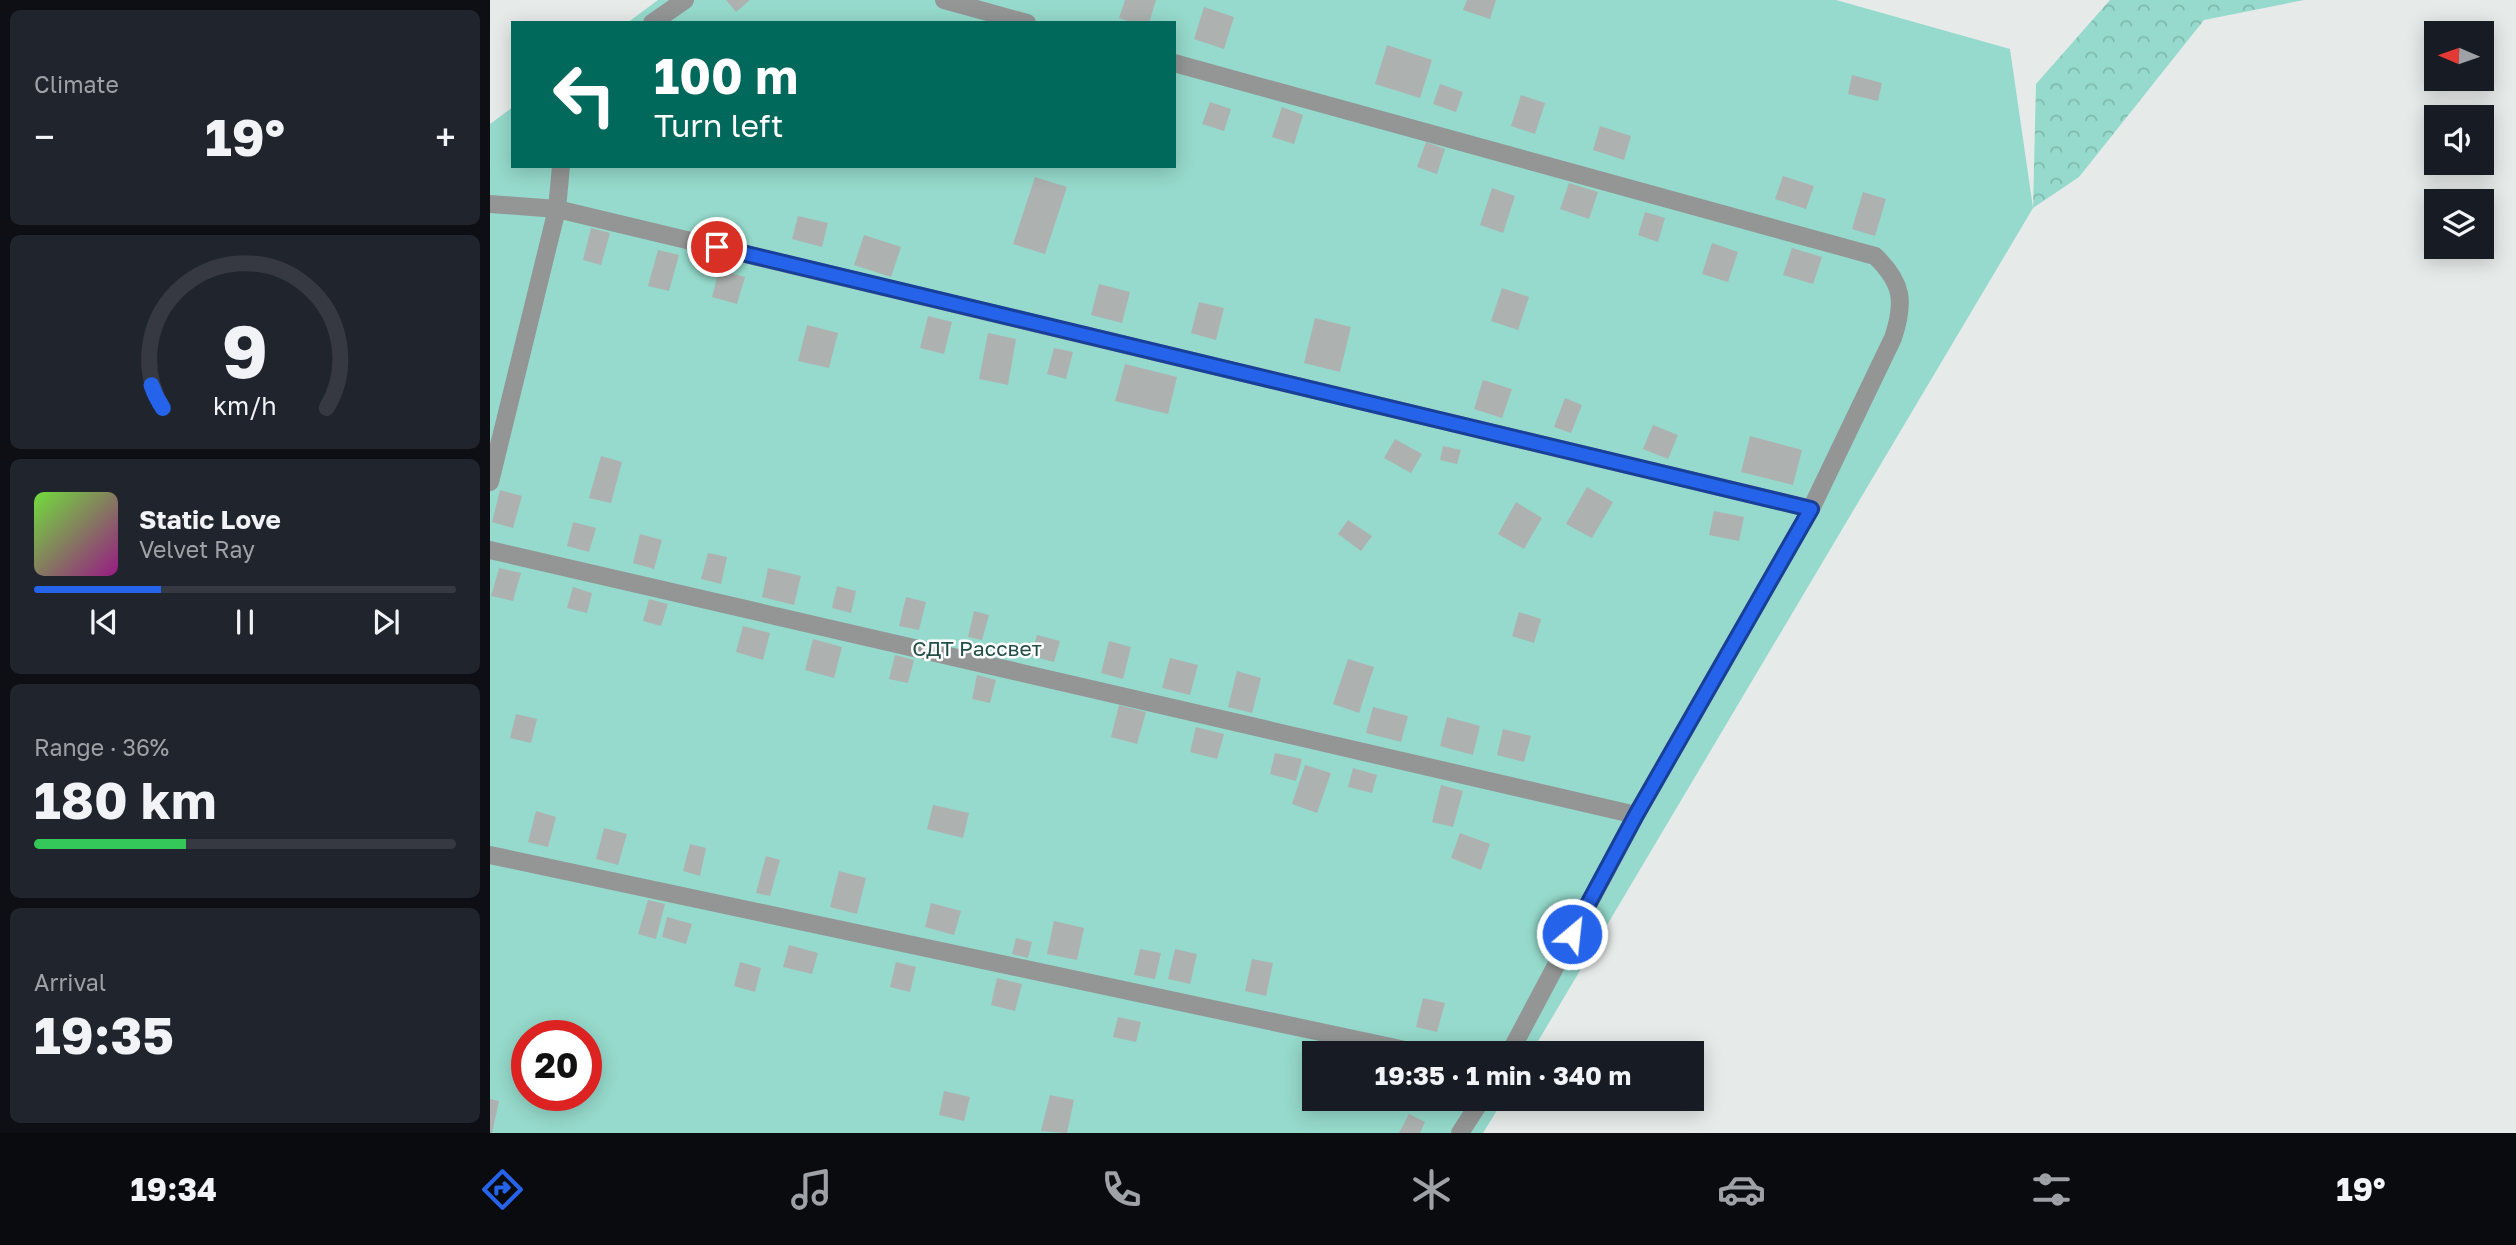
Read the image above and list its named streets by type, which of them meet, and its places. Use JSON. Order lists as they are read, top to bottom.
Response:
{
  "parks": ["СДТ Рассвет"],
  "north": "left",
  "page": {
    "tile": [
      "Climate",
      ["Range · 36%", "180 km"],
      ["Arrival", "19:35"]
    ],
    "turn": ["100 m", "Turn left"],
    "heat": ["−", "19°", "+"],
    "song": ["Static Love", "Velvet Ray"],
    "limit": "20",
    "trip": "19:35 · 1 min · 340 m",
    "tabs": ["19:34", "19°"],
    "gauge": ["9", "km/h"]
  }
}
